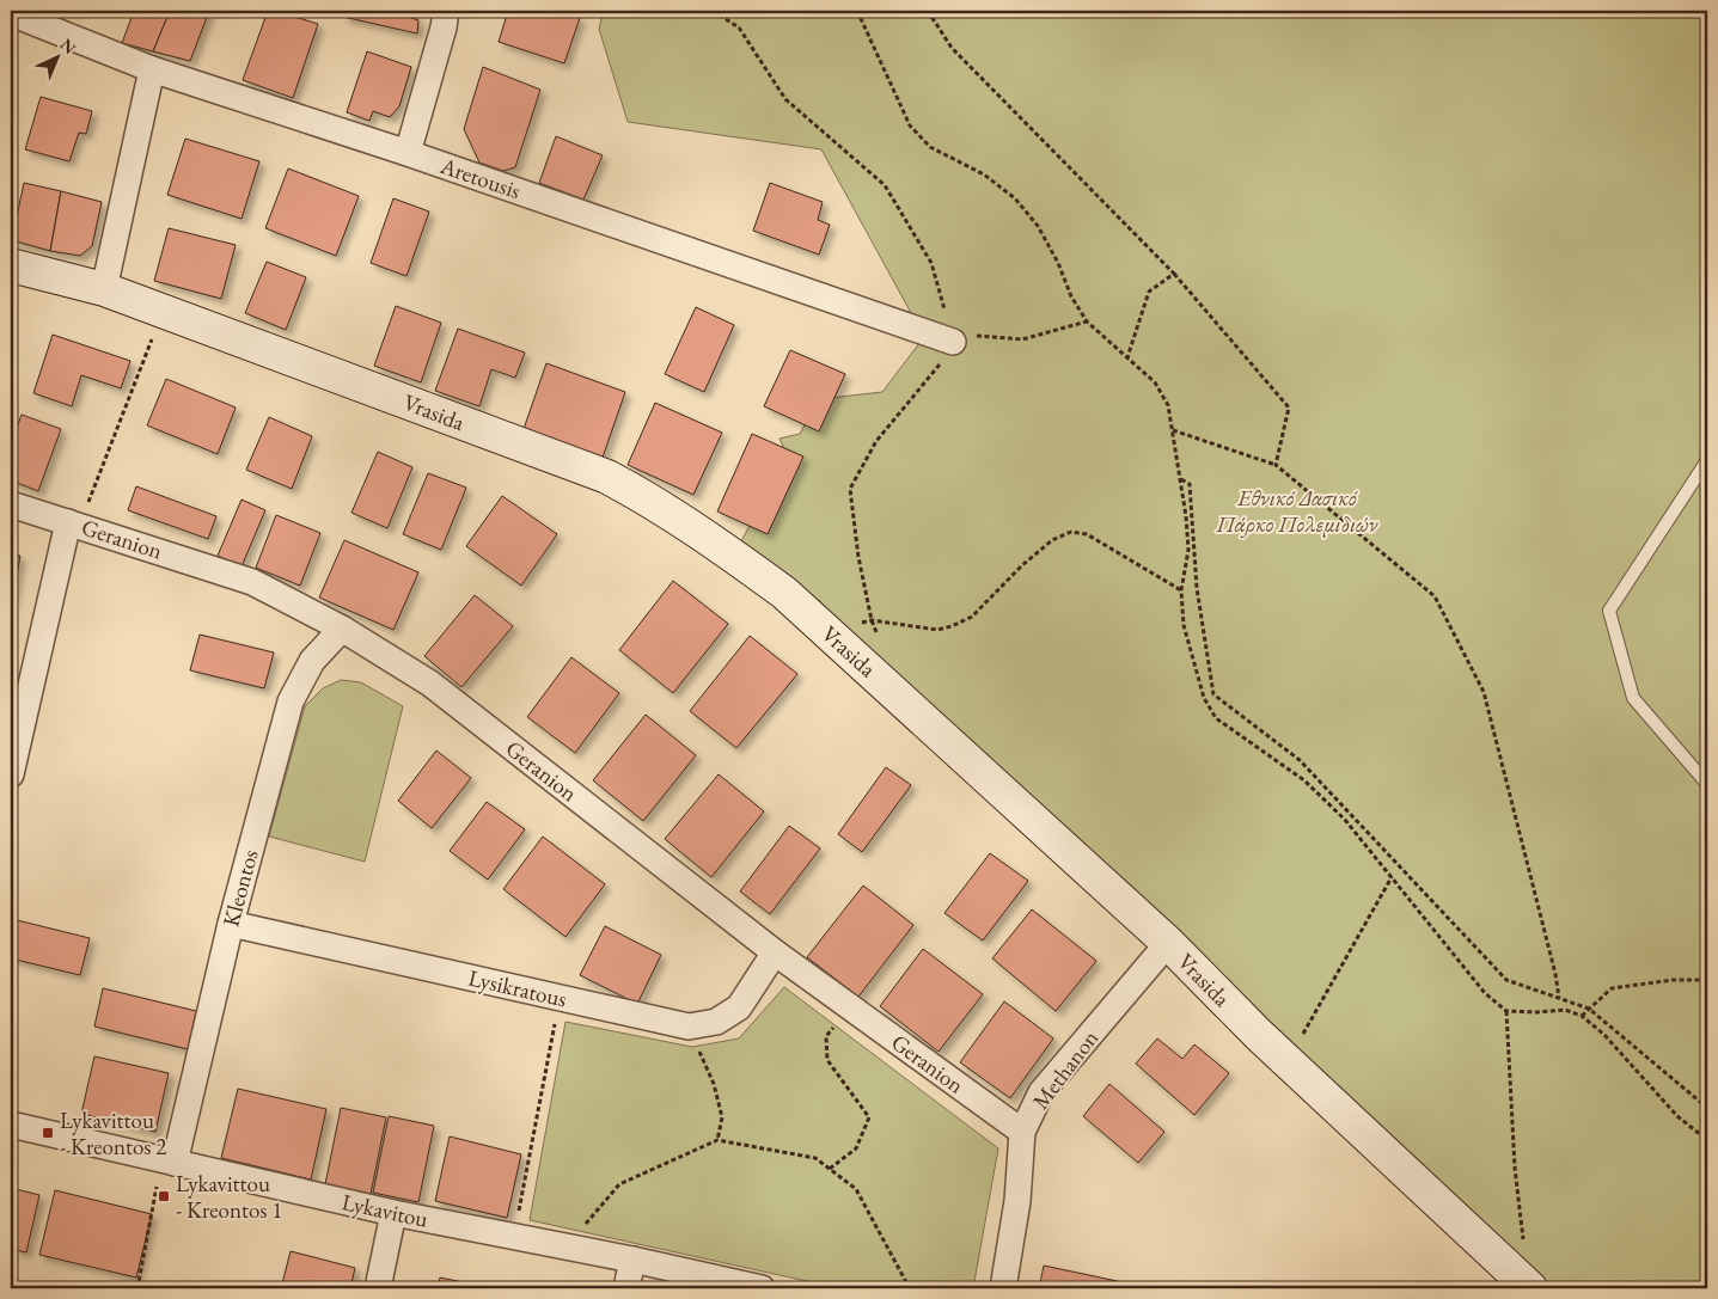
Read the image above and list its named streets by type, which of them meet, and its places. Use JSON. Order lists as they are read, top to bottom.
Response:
{
  "streets": {
    "street": [
      "Aretousis",
      "Vrasida",
      "Geranion",
      "Kleontos",
      "Lysikratous",
      "Methanon",
      "Lykavitou"
    ]
  },
  "crossings": [
    ["Vrasida", "Methanon"],
    ["Geranion", "Kleontos"],
    ["Geranion", "Lysikratous"],
    ["Geranion", "Methanon"],
    ["Kleontos", "Lysikratous"],
    ["Kleontos", "Lykavitou"]
  ],
  "parks": ["Εθνικό Δασικό Πάρκο Πολεμιδιών"],
  "places": {
    "transit": ["Lykavittou - Kreontos 2", "Lykavittou - Kreontos 1"]
  },
  "north": "top right"
}
